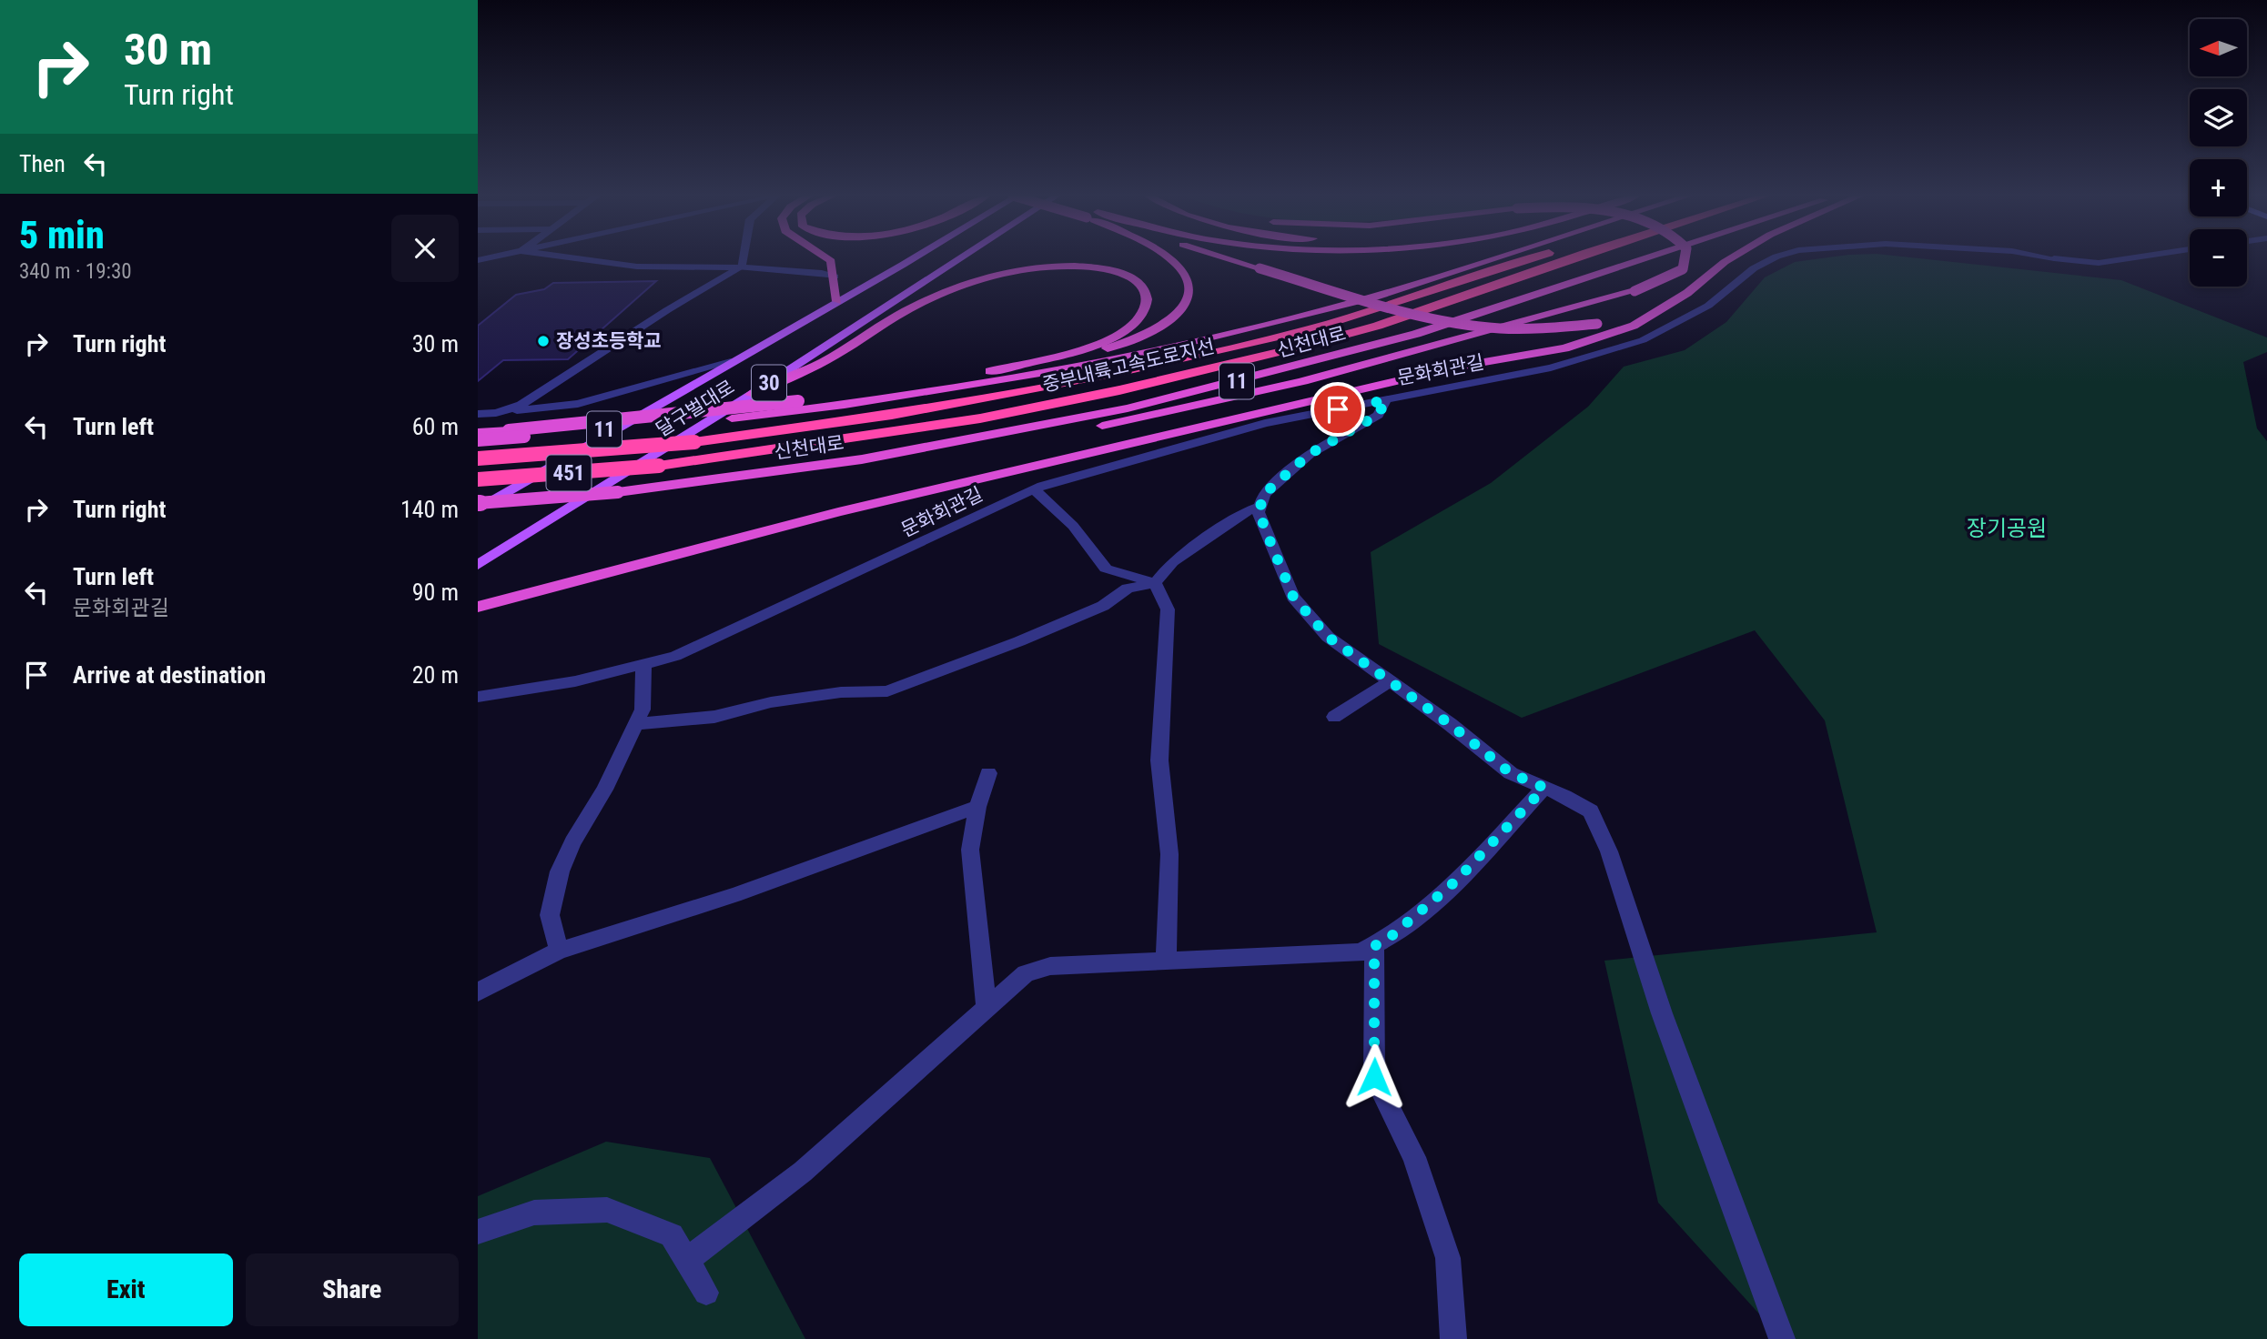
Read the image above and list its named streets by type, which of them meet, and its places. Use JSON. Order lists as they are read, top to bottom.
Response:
{
  "streets": {
    "highway": [
      "신천대로",
      "중부내륙고속도로지선",
      "11",
      "451"
    ],
    "main road": ["30", "달구벌대로"],
    "street": ["문화회관길"]
  },
  "parks": ["장기공원"],
  "places": ["장성초등학교"],
  "north": "left",
  "page": {
    "turn": ["30 m", "Turn right"],
    "map_buttons": ["+", "−"],
    "then": "Then",
    "heading": ["5 min", "340 m · 19:30"],
    "list": [
      {
        "name": "Turn right",
        "value": "30 m"
      },
      {
        "name": "Turn left",
        "value": "60 m"
      },
      {
        "name": "Turn right",
        "value": "140 m"
      },
      {
        "name": "Turn left",
        "note": "문화회관길",
        "value": "90 m"
      },
      {
        "name": "Arrive at destination",
        "value": "20 m"
      }
    ],
    "buttons": ["Exit", "Share"]
  }
}
